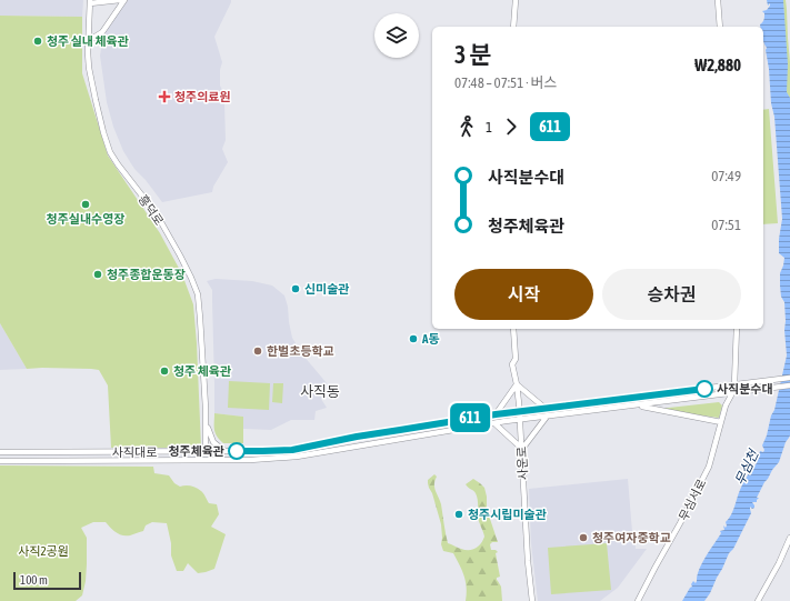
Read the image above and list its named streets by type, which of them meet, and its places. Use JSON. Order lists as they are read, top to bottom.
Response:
{
  "streets": {
    "main road": [
      "흥덕로",
      "사직대로",
      "사운로",
      "무심서로"
    ]
  },
  "crossings": [
    ["흥덕로", "사직대로"],
    ["사직대로", "사운로"],
    ["사직대로", "무심서로"]
  ],
  "districts": ["사직동"],
  "water": ["무심천"],
  "parks": ["사직2공원"],
  "places": {
    "other": [
      "청주 실내 체육관",
      "청주실내수영장",
      "청주종합운동장",
      "신미술관",
      "A동",
      "한벌초등학교",
      "청주 체육관",
      "사직분수대",
      "청주체육관",
      "청주시립미술관",
      "청주여자중학교"
    ],
    "health": ["청주의료원"]
  },
  "lines": ["bus line 611"],
  "scale_bar": "100 m",
  "page": {
    "on_map": "611",
    "heading": ["3 분", "07:48 – 07:51 · 버스", "₩2,880"],
    "legs": ["1", "611"],
    "list": [
      {
        "name": "사직분수대",
        "value": "07:49"
      },
      {
        "name": "청주체육관",
        "value": "07:51"
      }
    ],
    "buttons": ["시작", "승차권"],
    "scale": "100 m"
  }
}
